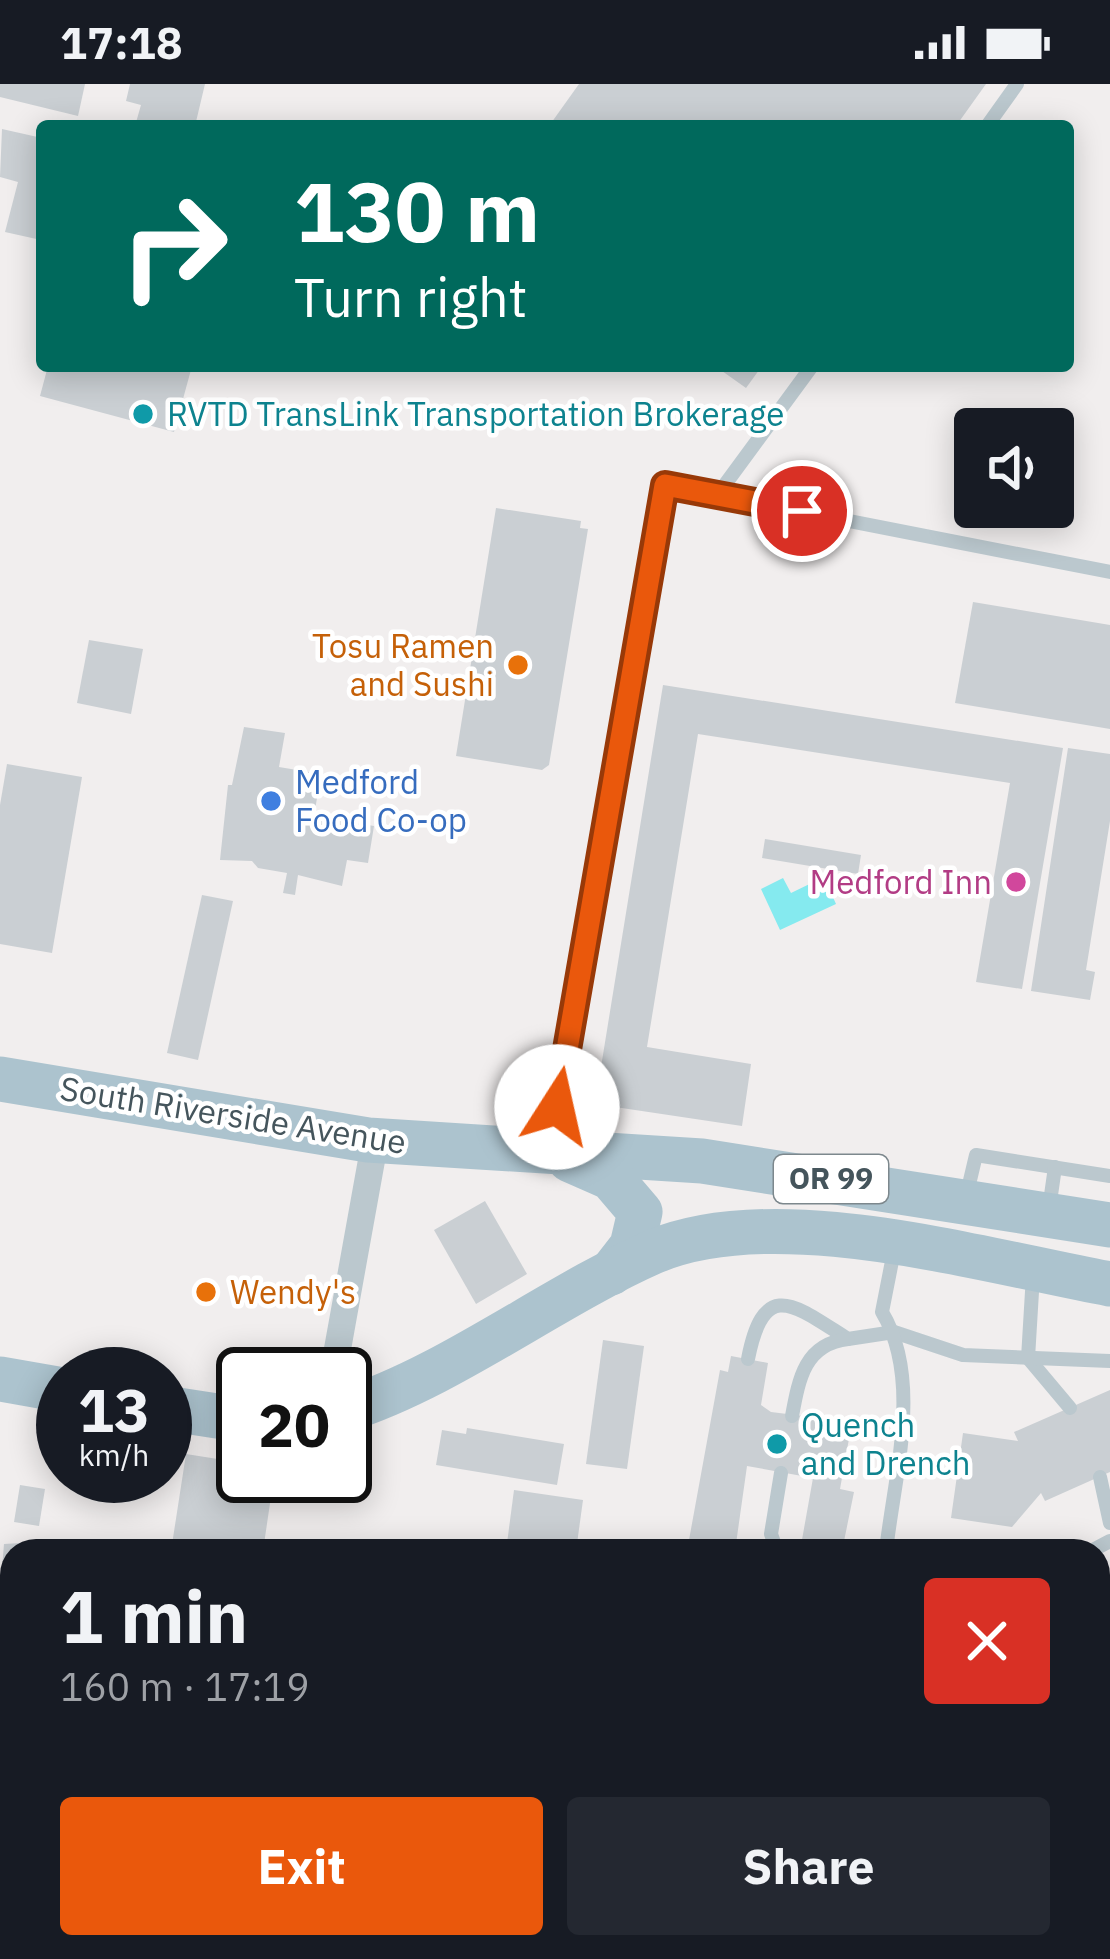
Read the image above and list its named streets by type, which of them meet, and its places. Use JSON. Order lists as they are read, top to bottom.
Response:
{
  "streets": {
    "main road": ["South Riverside Avenue", "OR 99"]
  },
  "places": [
    "RVTD TransLink Transportation Brokerage",
    "Tosu Ramen and Sushi",
    "Medford Food Co-op",
    "Medford Inn",
    "Wendy's",
    "Quench and Drench"
  ],
  "page": {
    "status": "17:18",
    "turn": ["130 m", "Turn right"],
    "speed": "13 km/h",
    "limit": "20",
    "heading": ["1 min", "160 m · 17:19"],
    "buttons": ["Exit", "Share"]
  }
}
